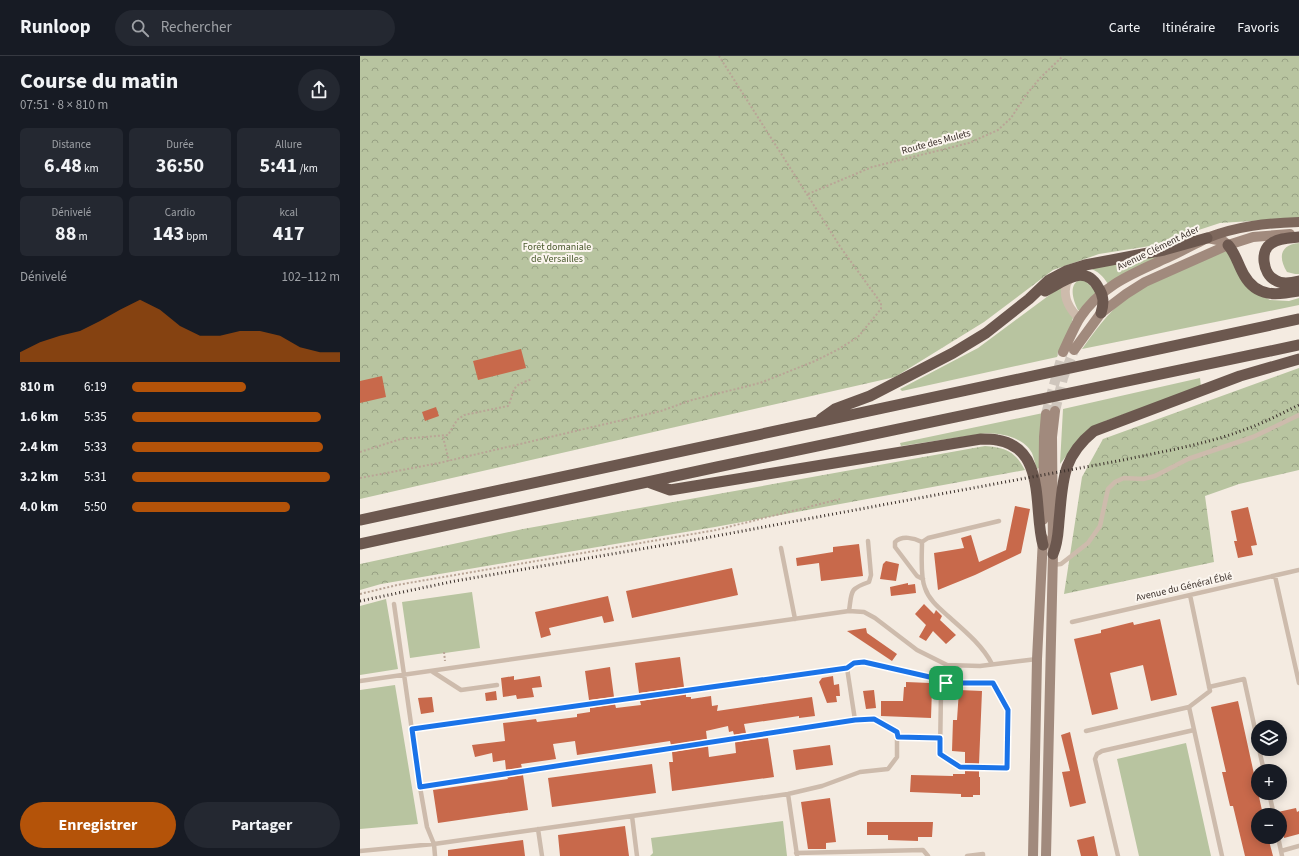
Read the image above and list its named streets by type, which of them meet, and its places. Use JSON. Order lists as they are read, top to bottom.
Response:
{
  "streets": {
    "main road": ["Avenue Clément Ader"],
    "lane": ["Avenue du Général Éblé"],
    "path": ["Route des Mulets"]
  },
  "parks": ["Forêt domaniale de Versailles"],
  "page": {
    "header": "Runloop",
    "search": "Rechercher",
    "nav": ["Carte", "Itinéraire", "Favoris"],
    "heading": ["Course du matin", "07:51 · 8 × 810 m"],
    "stats": [
      ["Distance", "6.48 km"],
      ["Durée", "36:50"],
      ["Allure", "5:41 /km"],
      ["Dénivelé", "88 m"],
      ["Cardio", "143 bpm"],
      ["kcal", "417"]
    ],
    "chart": ["Dénivelé", "102–112 m"],
    "list": [
      {
        "name": "810 m",
        "note": "6:19"
      },
      {
        "name": "1.6 km",
        "note": "5:35"
      },
      {
        "name": "2.4 km",
        "note": "5:33"
      },
      {
        "name": "3.2 km",
        "note": "5:31"
      },
      {
        "name": "4.0 km",
        "note": "5:50"
      }
    ],
    "map_buttons": ["+", "−"],
    "buttons": ["Enregistrer", "Partager"]
  }
}
